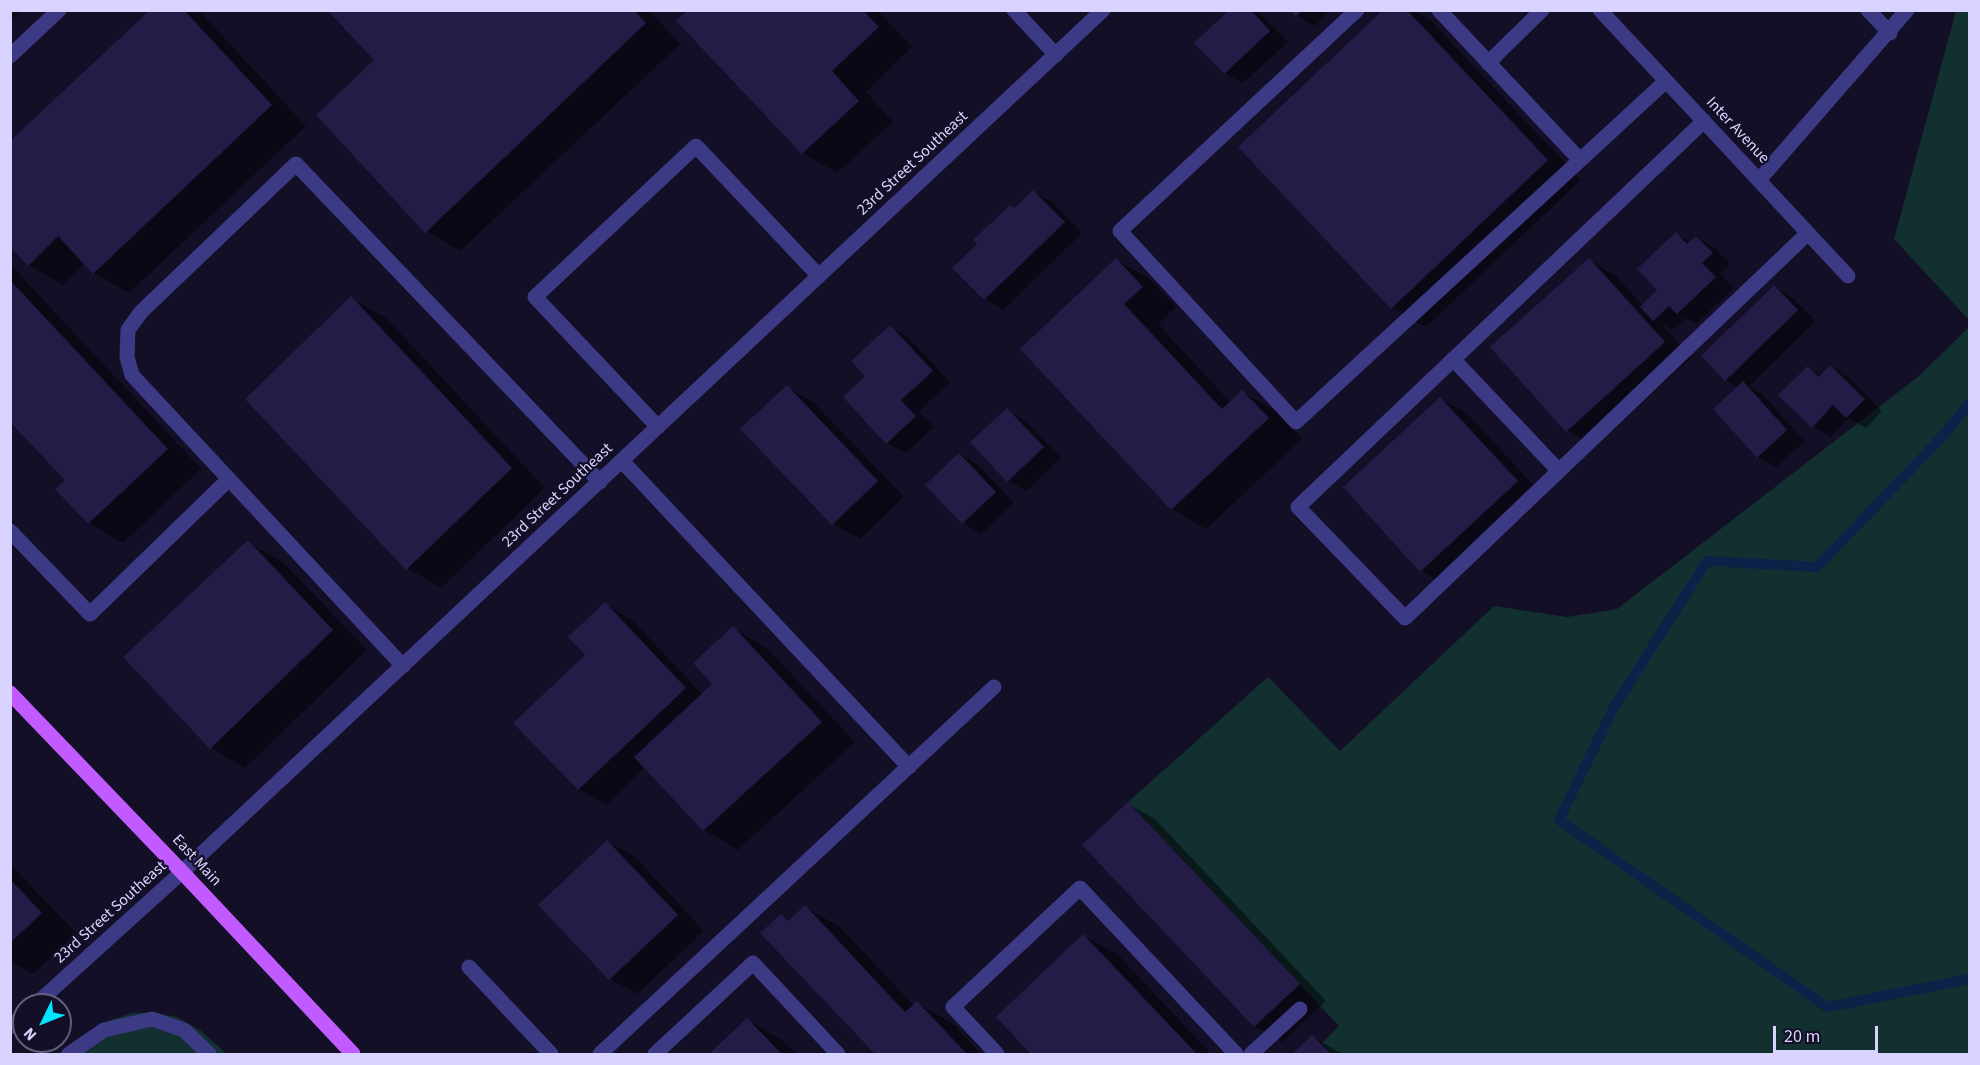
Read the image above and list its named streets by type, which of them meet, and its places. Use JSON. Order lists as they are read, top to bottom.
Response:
{
  "streets": {
    "main road": ["East Main"],
    "street": ["Inter Avenue", "23rd Street Southeast"]
  },
  "crossings": [
    ["23rd Street Southeast", "East Main"]
  ],
  "scale_bar": "20 m",
  "north": "bottom left"
}
